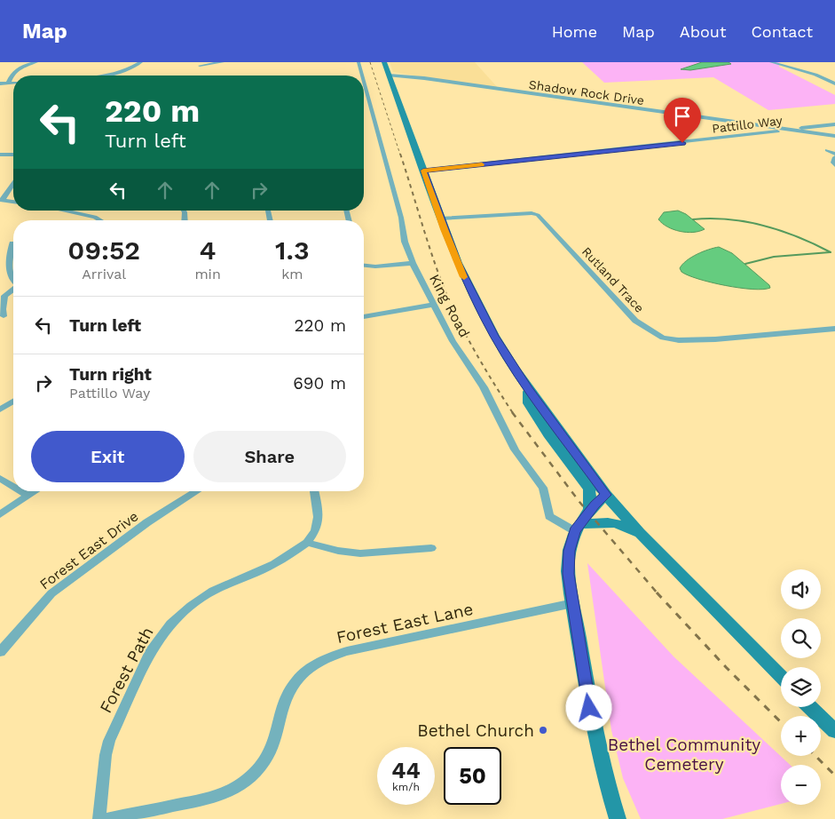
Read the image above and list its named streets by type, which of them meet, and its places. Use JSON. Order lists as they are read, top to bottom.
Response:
{
  "streets": {
    "street": [
      "Shadow Rock Drive",
      "Pattillo Way",
      "Rutland Trace",
      "King Road",
      "Forest East Drive",
      "Forest East Lane",
      "Forest Path"
    ]
  },
  "crossings": [
    ["Shadow Rock Drive", "Pattillo Way"]
  ],
  "parks": ["Bethel Community Cemetery"],
  "places": ["Bethel Church"],
  "page": {
    "header": "Map",
    "nav": [
      "Home",
      "Map",
      "About",
      "Contact"
    ],
    "turn": ["220 m", "Turn left"],
    "eta": [
      "09:52",
      "Arrival",
      "4",
      "min",
      "1.3",
      "km"
    ],
    "list": [
      {
        "name": "Turn left",
        "value": "220 m"
      },
      {
        "name": "Turn right",
        "note": "Pattillo Way",
        "value": "690 m"
      }
    ],
    "buttons": ["Exit", "Share"],
    "map_buttons": ["+", "−"],
    "speed": "44 km/h",
    "limit": "50"
  }
}
